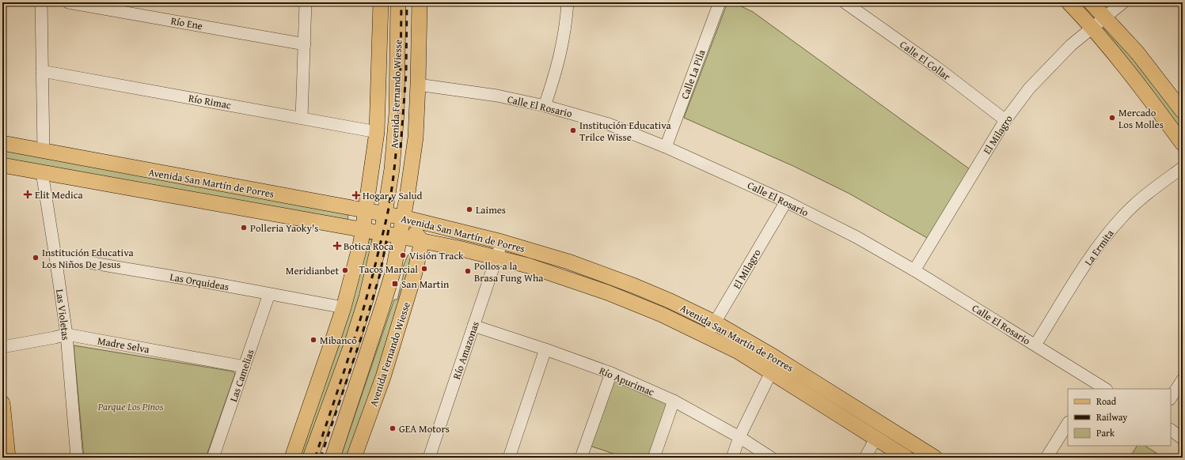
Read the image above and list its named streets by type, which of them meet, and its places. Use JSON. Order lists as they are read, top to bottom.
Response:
{
  "streets": {
    "main road": ["Avenida Fernando Wiesse", "Avenida San Martín de Porres"],
    "street": [
      "Río Ene",
      "Calle El Collar",
      "Calle La Pila",
      "Río Rimac",
      "Calle El Rosario",
      "El Milagro",
      "La Ermita",
      "Las Orquideas",
      "Las Violetas",
      "Madre Selva",
      "Río Amazonas",
      "Las Camelias",
      "Río Apurimac"
    ]
  },
  "crossings": [
    ["Calle El Collar", "El Milagro"],
    ["Calle La Pila", "Calle El Rosario"],
    ["Avenida Fernando Wiesse", "Río Rimac"],
    ["Avenida Fernando Wiesse", "Calle El Rosario"],
    ["Avenida Fernando Wiesse", "Avenida San Martín de Porres"],
    ["Avenida Fernando Wiesse", "Las Orquideas"],
    ["Calle El Rosario", "El Milagro"],
    ["Calle El Rosario", "La Ermita"],
    ["El Milagro", "Avenida San Martín de Porres"],
    ["Avenida San Martín de Porres", "Las Violetas"],
    ["Avenida San Martín de Porres", "Río Amazonas"],
    ["Las Orquideas", "Las Violetas"],
    ["Las Orquideas", "Las Camelias"],
    ["Las Violetas", "Madre Selva"],
    ["Madre Selva", "Las Camelias"],
    ["Río Amazonas", "Río Apurimac"]
  ],
  "parks": ["Parque Los Pinos"],
  "places": {
    "other": [
      "Mercado Los Molles",
      "Institución Educativa Trilce Wisse",
      "Laimes",
      "Polleria Yaoky's",
      "Visión Track",
      "Institución Educativa Los Niños De Jesus",
      "Tacos Marcial",
      "Meridianbet",
      "Pollos a la Brasa Fung Wha",
      "Mibanco",
      "GEA Motors"
    ],
    "health": ["Elit Medica", "Hogar y Salud", "Botica Roca"],
    "transit": ["San Martin"]
  },
  "legend": ["Road", "Railway", "Park"]
}
